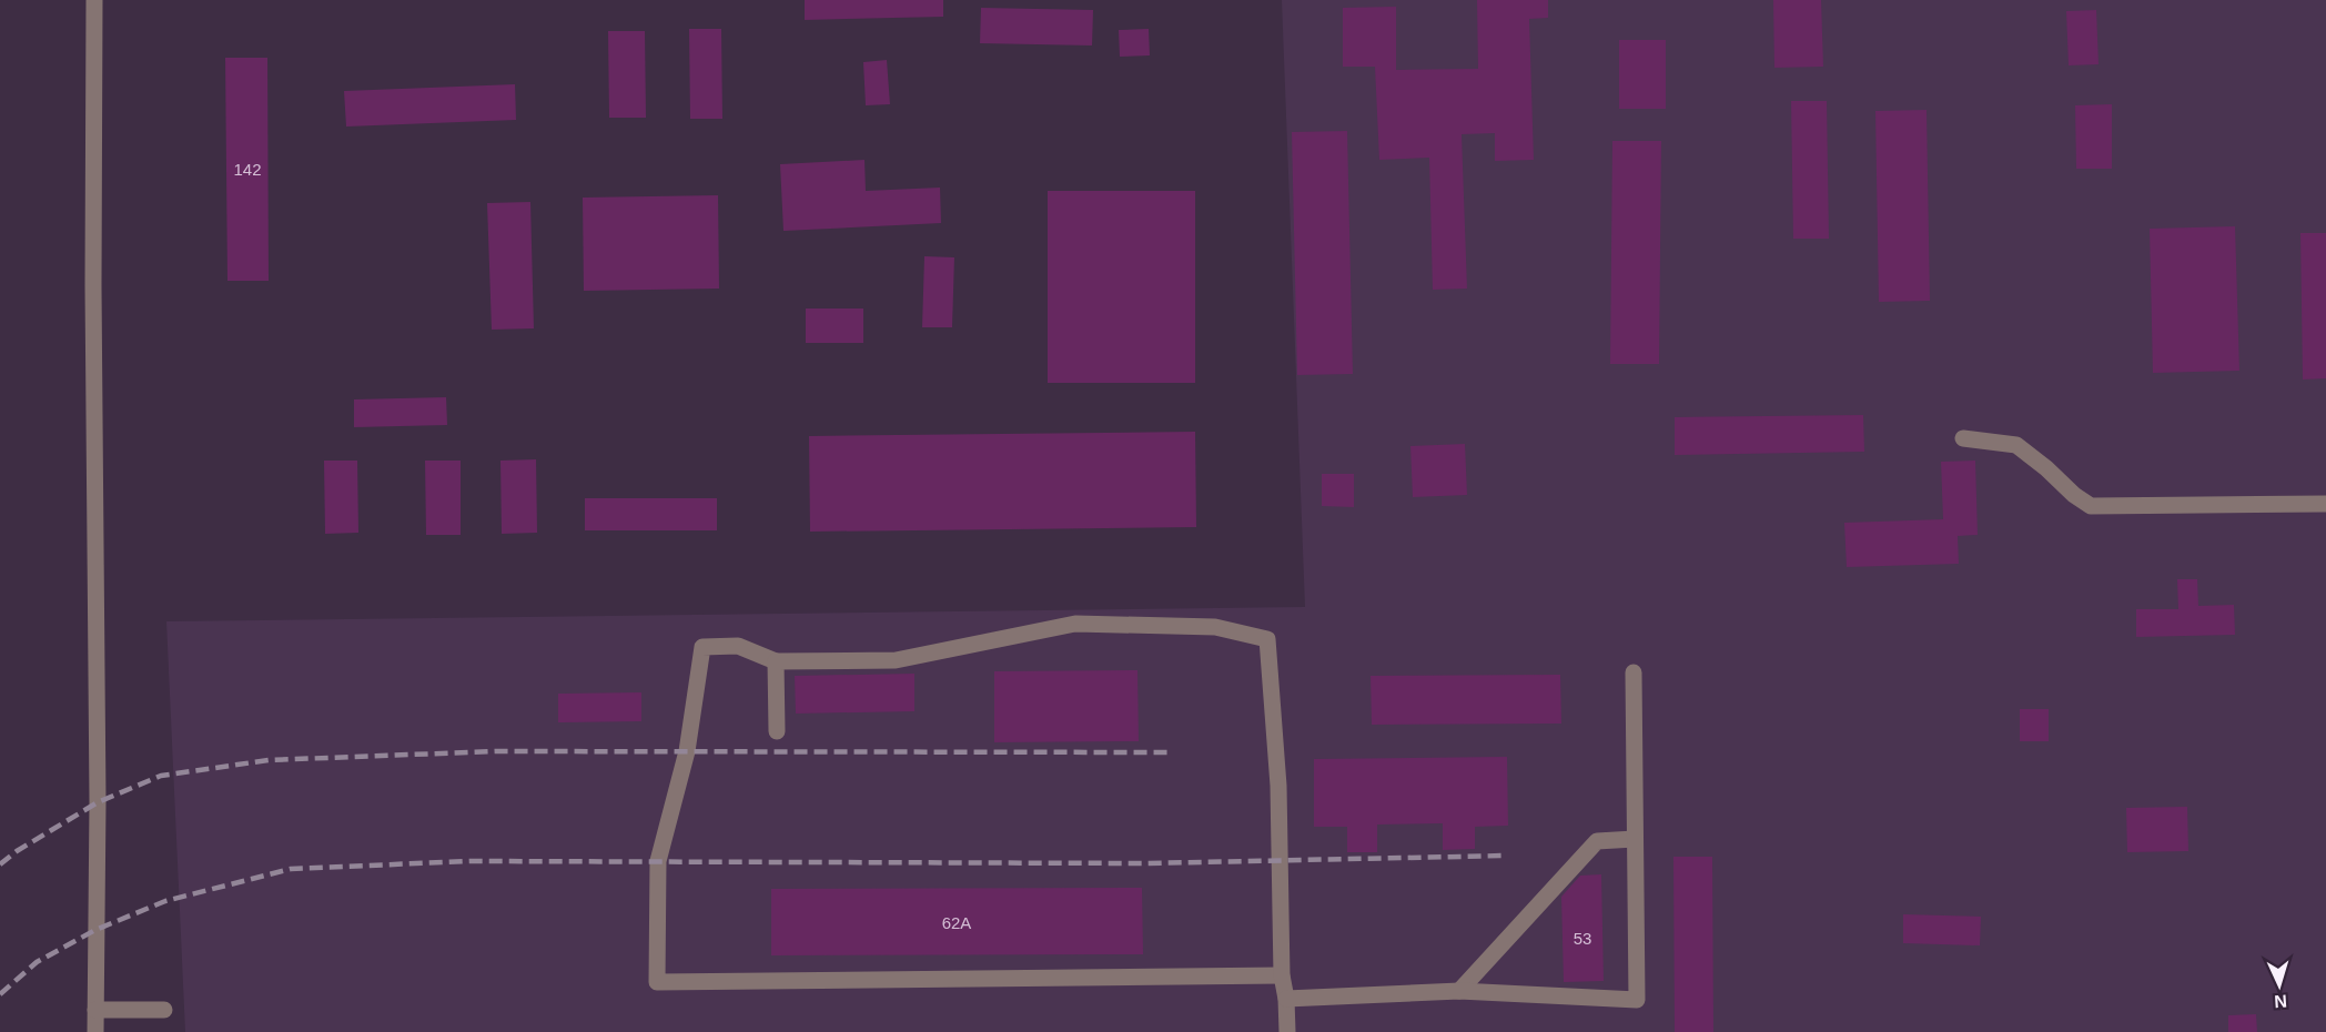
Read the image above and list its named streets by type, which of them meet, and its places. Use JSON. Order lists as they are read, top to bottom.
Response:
{
  "house_numbers": ["142", "62А", "53"],
  "north": "bottom"
}
